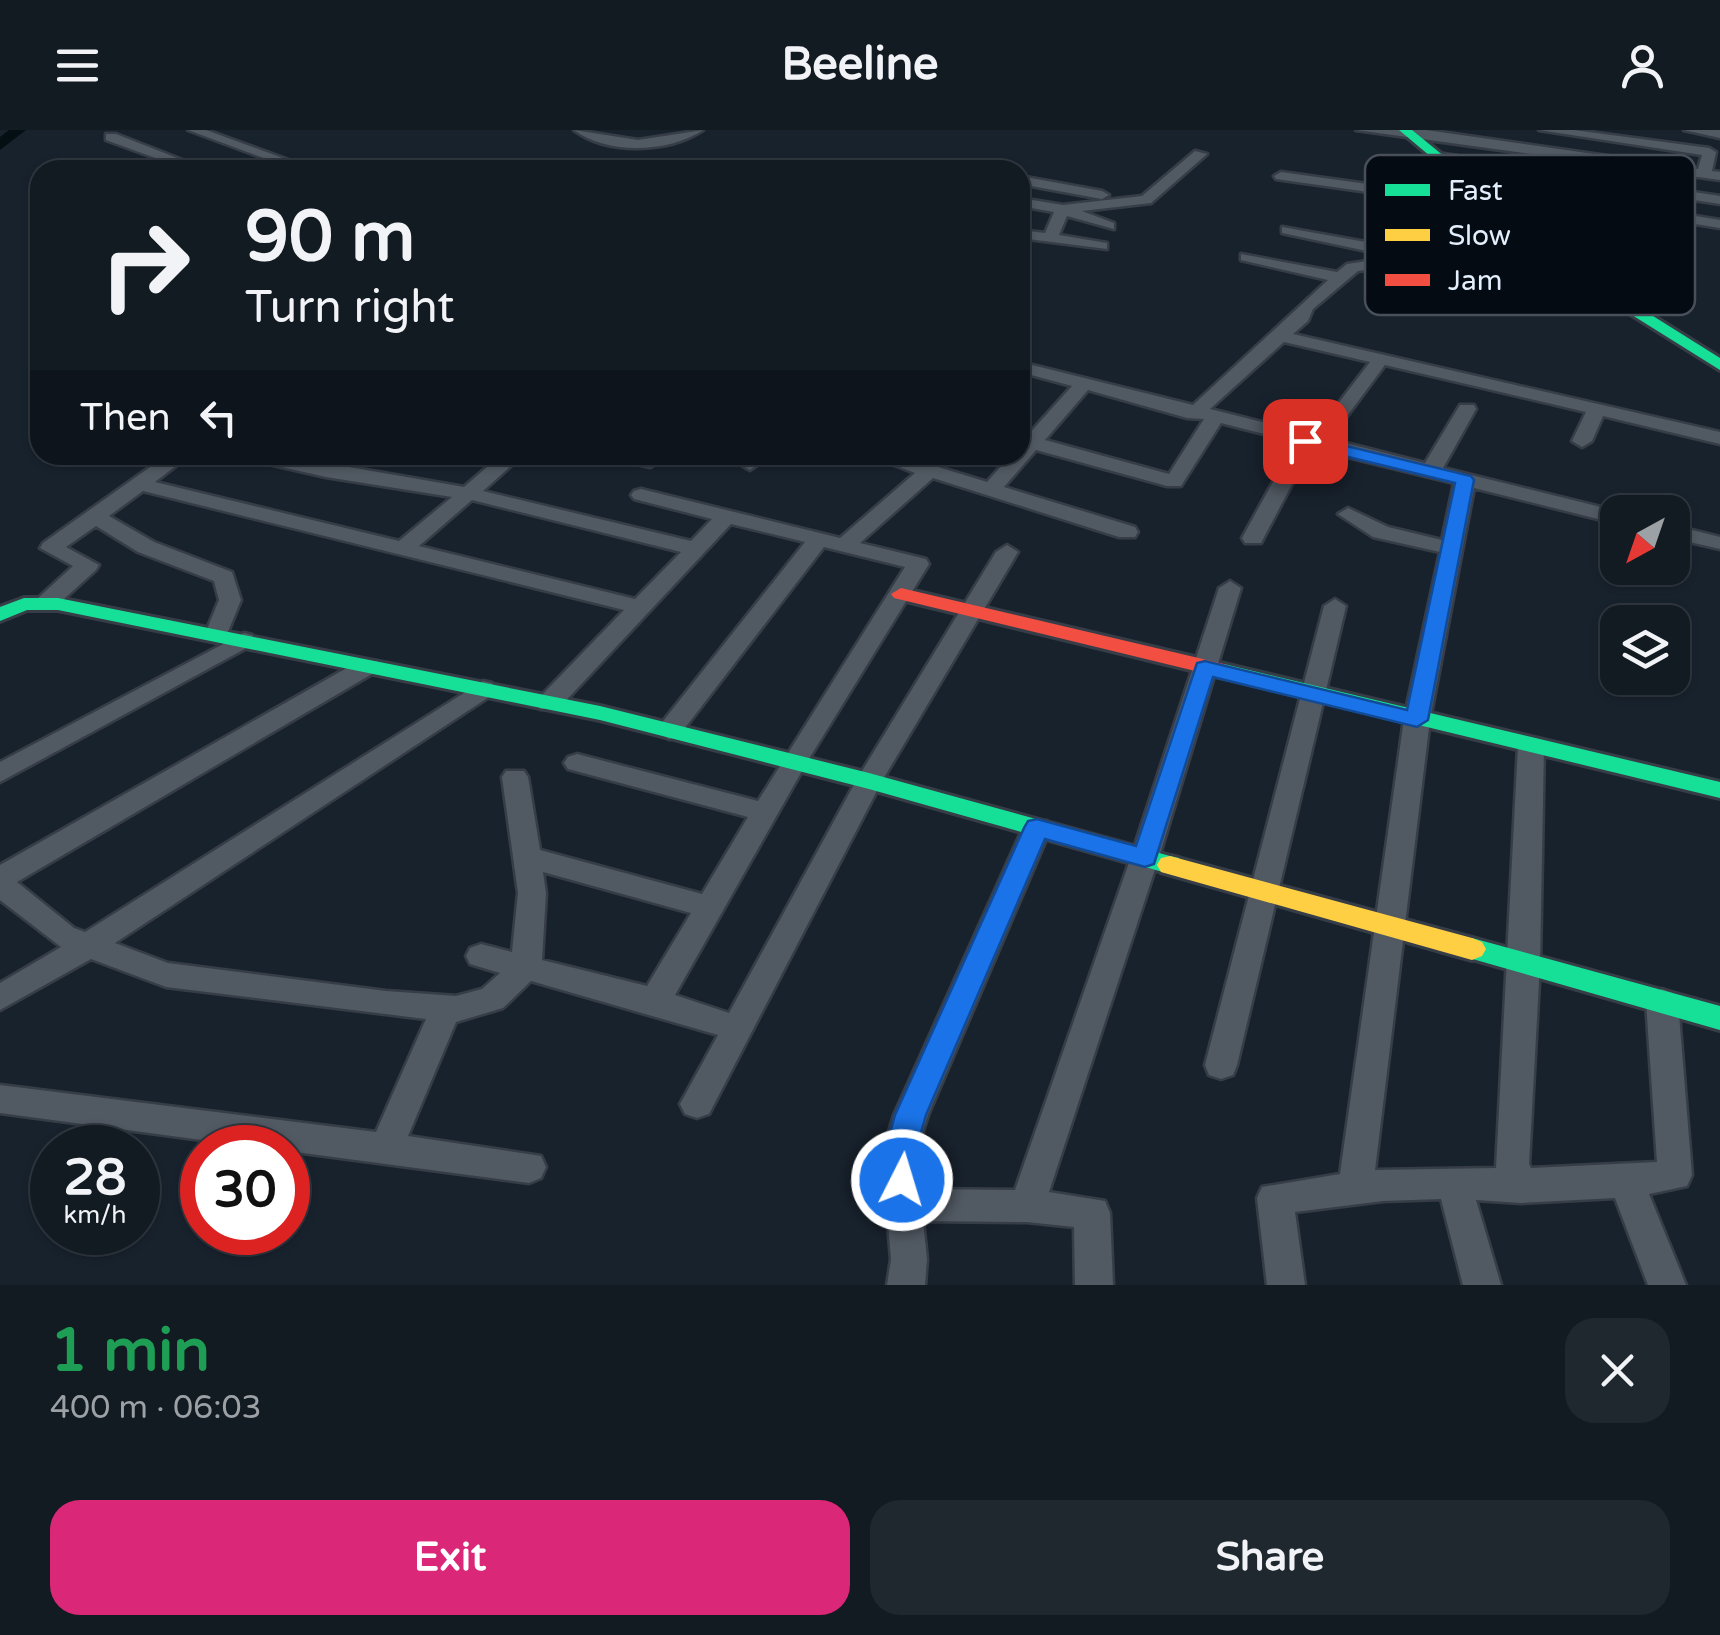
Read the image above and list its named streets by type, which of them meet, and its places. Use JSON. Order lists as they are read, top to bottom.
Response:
{
  "legend": ["Fast", "Slow", "Jam"],
  "north": "bottom left",
  "page": {
    "header": "Beeline",
    "turn": ["90 m", "Turn right"],
    "then": "Then",
    "speed": "28 km/h",
    "limit": "30",
    "heading": ["1 min", "400 m · 06:03"],
    "buttons": ["Exit", "Share"]
  }
}
